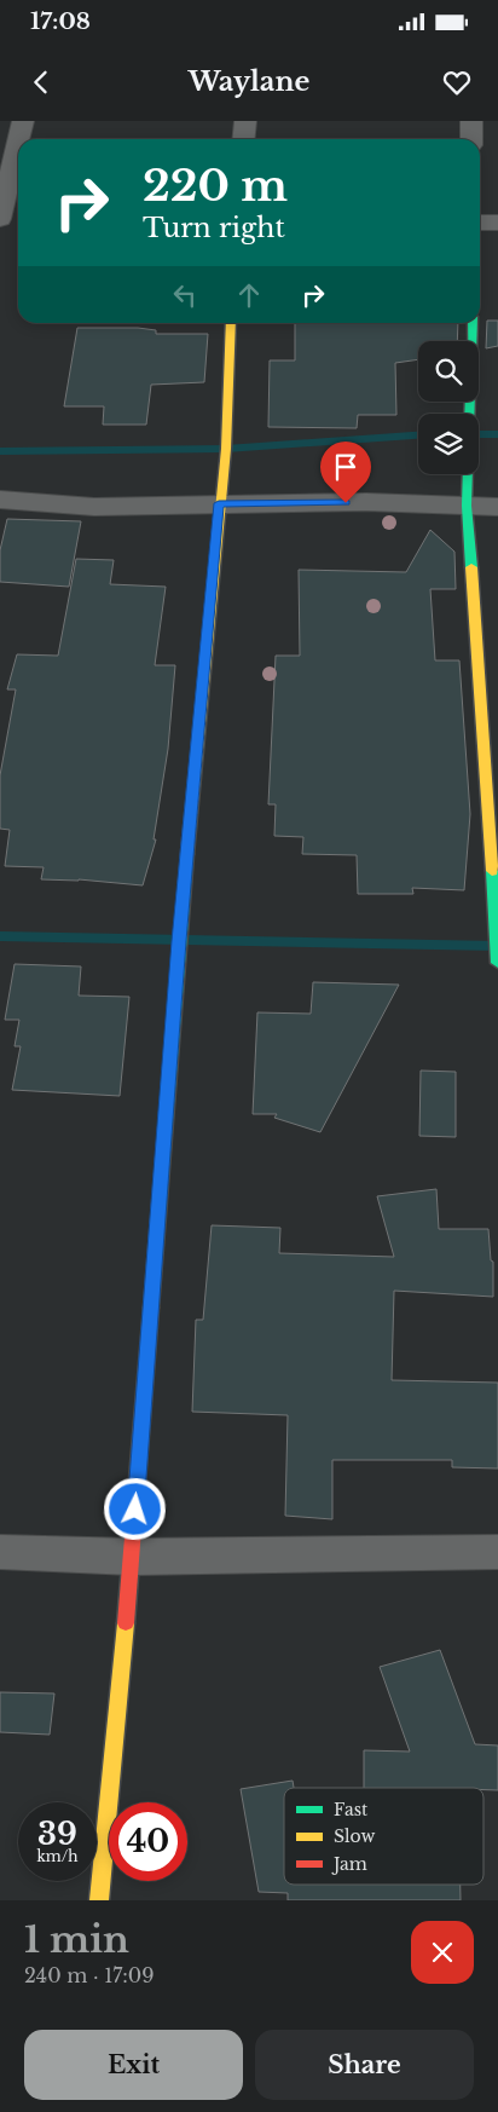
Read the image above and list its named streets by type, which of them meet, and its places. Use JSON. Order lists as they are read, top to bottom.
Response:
{
  "legend": ["Fast", "Slow", "Jam"],
  "page": {
    "status": "17:08",
    "header": "Waylane",
    "turn": ["220 m", "Turn right"],
    "speed": "39 km/h",
    "limit": "40",
    "heading": ["1 min", "240 m · 17:09"],
    "buttons": ["Exit", "Share"]
  }
}
